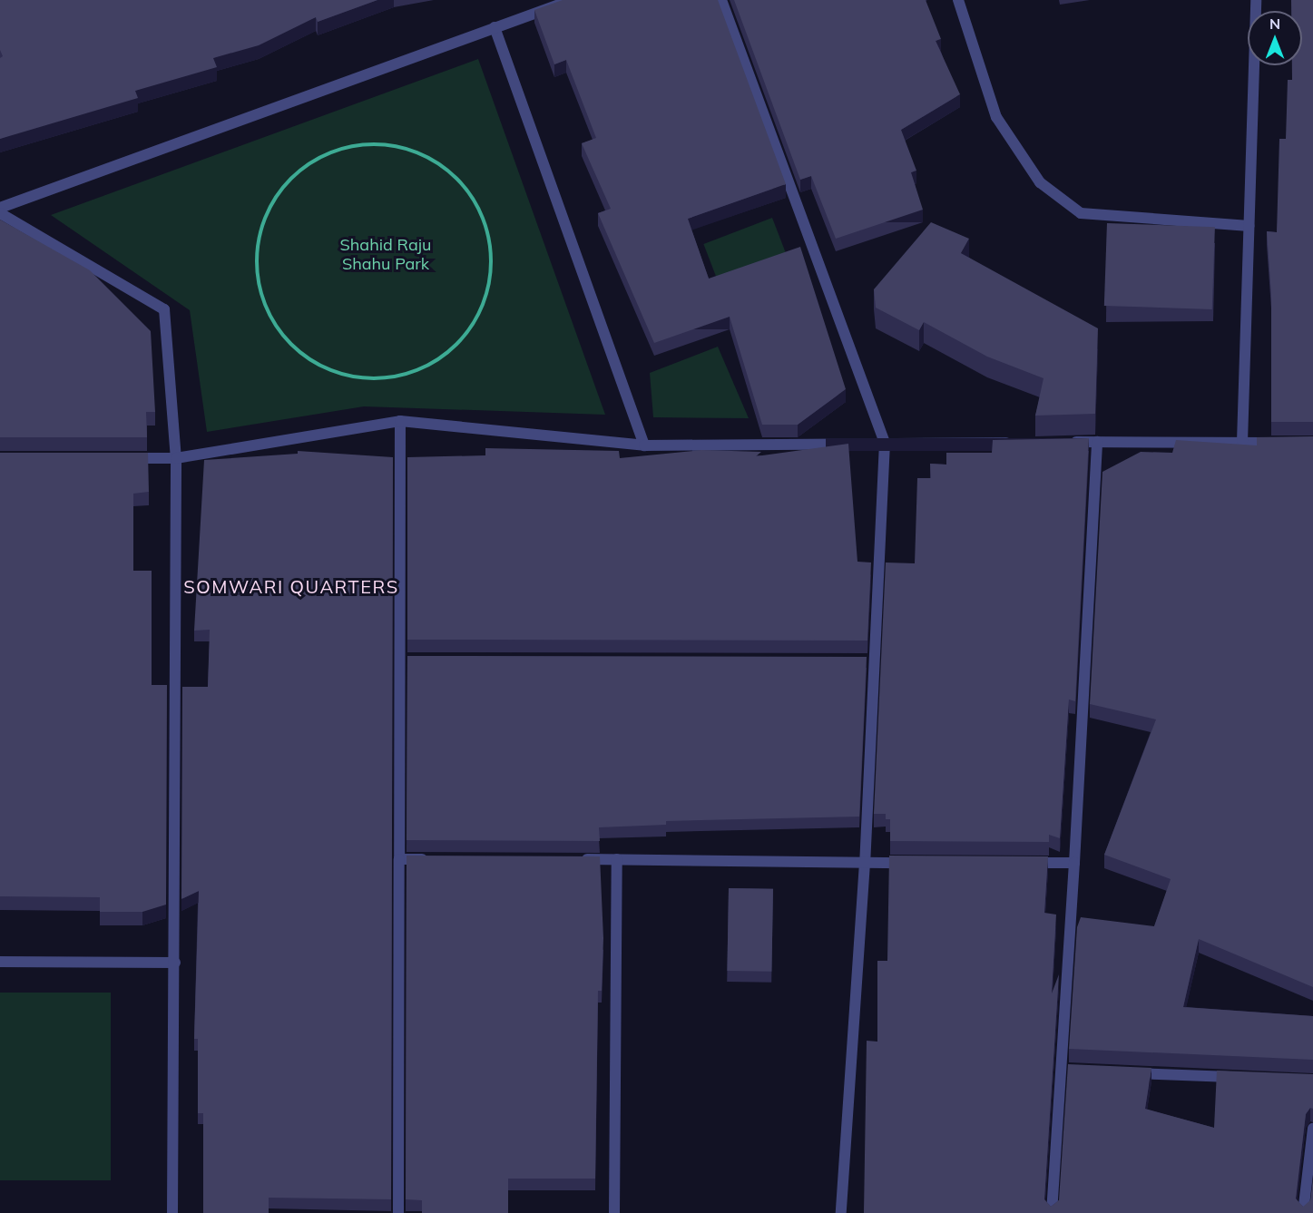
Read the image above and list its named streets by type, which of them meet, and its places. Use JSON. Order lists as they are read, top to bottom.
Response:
{
  "districts": ["SOMWARI QUARTERS"],
  "parks": ["Shahid Raju Shahu Park"],
  "north": "top"
}
